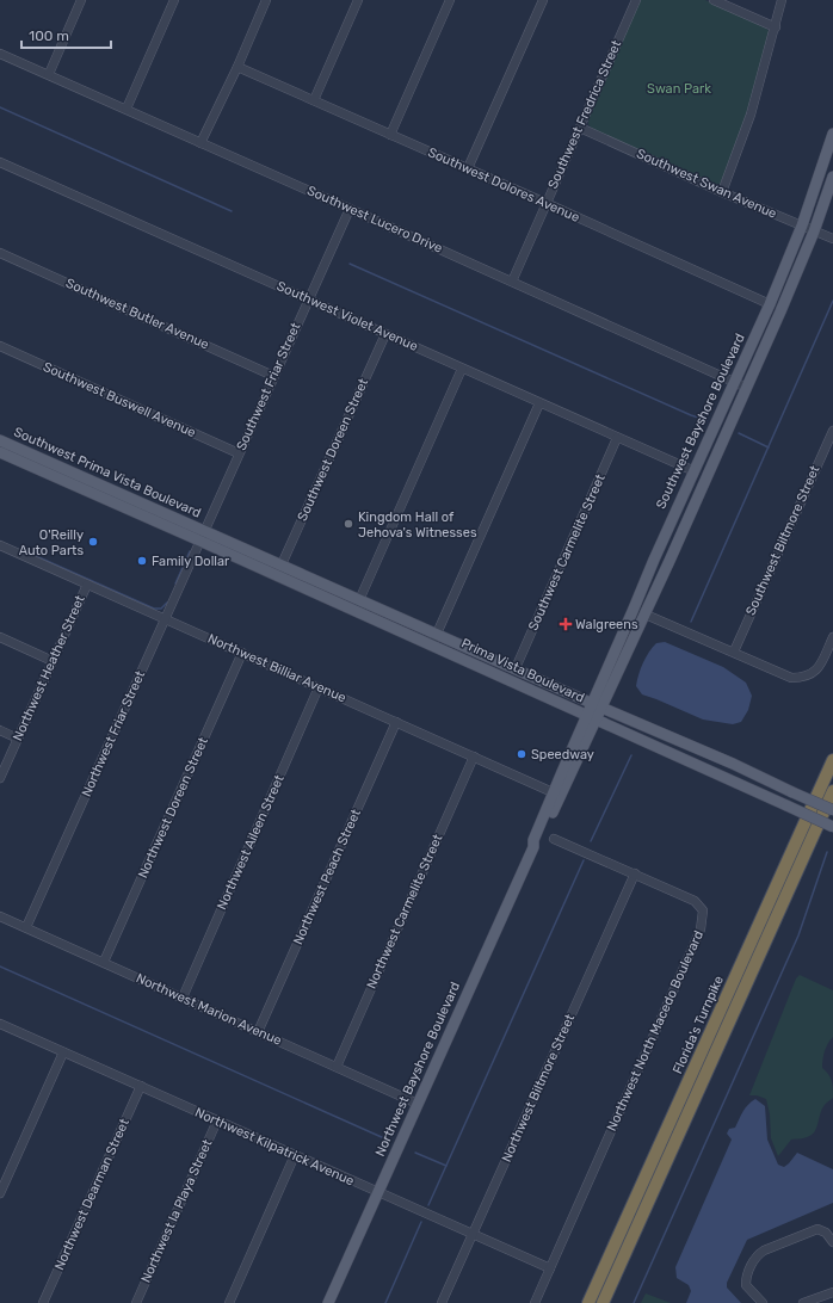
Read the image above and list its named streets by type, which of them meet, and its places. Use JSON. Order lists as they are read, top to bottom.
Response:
{
  "streets": {
    "highway": ["Florida's Turnpike"],
    "main road": [
      "Southwest Bayshore Boulevard",
      "Southwest Prima Vista Boulevard",
      "Prima Vista Boulevard",
      "Northwest Bayshore Boulevard"
    ],
    "street": [
      "Southwest Fredrica Street",
      "Southwest Swan Avenue",
      "Southwest Dolores Avenue",
      "Southwest Lucero Drive",
      "Southwest Butler Avenue",
      "Southwest Violet Avenue",
      "Southwest Friar Street",
      "Southwest Buswell Avenue",
      "Southwest Doreen Street",
      "Southwest Biltmore Street",
      "Southwest Carmelite Street",
      "Northwest Heather Street",
      "Northwest Billiar Avenue",
      "Northwest Friar Street",
      "Northwest Doreen Street",
      "Northwest Aileen Street",
      "Northwest Peach Street",
      "Northwest Carmelite Street",
      "Northwest Marion Avenue",
      "Northwest North Macedo Boulevard",
      "Northwest Biltmore Street",
      "Northwest Kilpatrick Avenue",
      "Northwest Dearman Street",
      "Northwest la Playa Street"
    ]
  },
  "crossings": [
    ["Southwest Fredrica Street", "Southwest Swan Avenue"],
    ["Southwest Fredrica Street", "Southwest Dolores Avenue"],
    ["Southwest Fredrica Street", "Southwest Lucero Drive"],
    ["Southwest Swan Avenue", "Southwest Bayshore Boulevard"],
    ["Southwest Dolores Avenue", "Southwest Bayshore Boulevard"],
    ["Southwest Lucero Drive", "Southwest Friar Street"],
    ["Southwest Lucero Drive", "Southwest Bayshore Boulevard"],
    ["Southwest Butler Avenue", "Southwest Friar Street"],
    ["Southwest Violet Avenue", "Southwest Friar Street"],
    ["Southwest Violet Avenue", "Southwest Bayshore Boulevard"],
    ["Southwest Violet Avenue", "Southwest Doreen Street"],
    ["Southwest Violet Avenue", "Southwest Carmelite Street"],
    ["Southwest Friar Street", "Southwest Buswell Avenue"],
    ["Southwest Friar Street", "Southwest Prima Vista Boulevard"],
    ["Southwest Friar Street", "Prima Vista Boulevard"],
    ["Southwest Friar Street", "Northwest Friar Street"],
    ["Southwest Bayshore Boulevard", "Prima Vista Boulevard"],
    ["Southwest Bayshore Boulevard", "Northwest Bayshore Boulevard"],
    ["Southwest Doreen Street", "Prima Vista Boulevard"],
    ["Southwest Prima Vista Boulevard", "Prima Vista Boulevard"],
    ["Southwest Prima Vista Boulevard", "Northwest Friar Street"],
    ["Southwest Carmelite Street", "Prima Vista Boulevard"],
    ["Northwest Heather Street", "Northwest Billiar Avenue"],
    ["Northwest Billiar Avenue", "Northwest Friar Street"],
    ["Northwest Billiar Avenue", "Northwest Doreen Street"],
    ["Northwest Billiar Avenue", "Northwest Aileen Street"],
    ["Northwest Billiar Avenue", "Northwest Peach Street"],
    ["Northwest Billiar Avenue", "Northwest Carmelite Street"],
    ["Northwest Billiar Avenue", "Northwest Bayshore Boulevard"],
    ["Prima Vista Boulevard", "Northwest Friar Street"],
    ["Prima Vista Boulevard", "Northwest Bayshore Boulevard"],
    ["Northwest Friar Street", "Northwest Marion Avenue"],
    ["Northwest Doreen Street", "Northwest Marion Avenue"],
    ["Northwest Aileen Street", "Northwest Marion Avenue"],
    ["Northwest Peach Street", "Northwest Marion Avenue"],
    ["Northwest Carmelite Street", "Northwest Marion Avenue"],
    ["Northwest Marion Avenue", "Northwest Bayshore Boulevard"],
    ["Northwest North Macedo Boulevard", "Northwest Biltmore Street"],
    ["Northwest North Macedo Boulevard", "Northwest Kilpatrick Avenue"],
    ["Northwest Bayshore Boulevard", "Northwest Kilpatrick Avenue"],
    ["Northwest Biltmore Street", "Northwest Kilpatrick Avenue"],
    ["Northwest Kilpatrick Avenue", "Northwest Dearman Street"],
    ["Northwest Kilpatrick Avenue", "Northwest la Playa Street"]
  ],
  "parks": ["Swan Park"],
  "places": {
    "other": [
      "Kingdom Hall of Jehova's Witnesses",
      "O'Reilly Auto Parts",
      "Family Dollar",
      "Speedway"
    ],
    "health": ["Walgreens"]
  },
  "scale_bar": "100 m"
}
